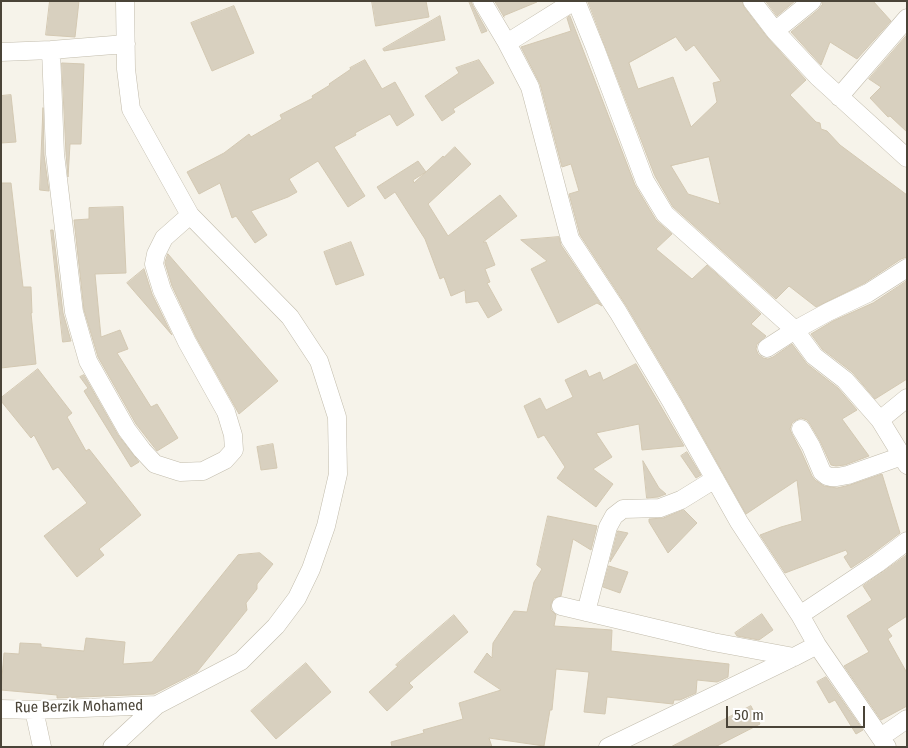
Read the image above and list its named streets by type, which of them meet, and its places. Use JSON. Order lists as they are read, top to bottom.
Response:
{
  "streets": {
    "street": ["Rue Berzik Mohamed"]
  },
  "scale_bar": "50 m"
}
